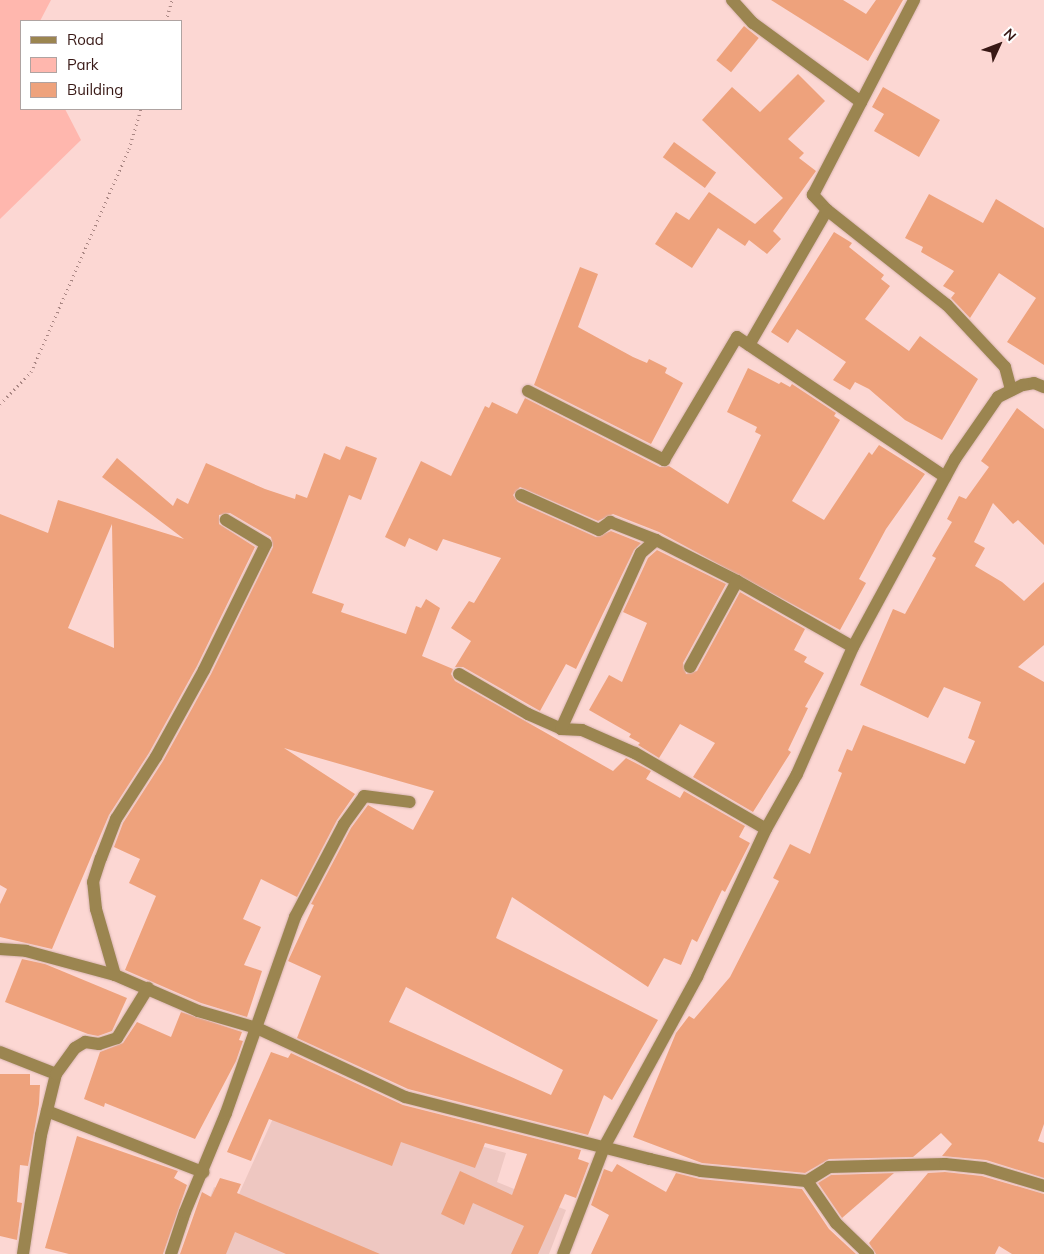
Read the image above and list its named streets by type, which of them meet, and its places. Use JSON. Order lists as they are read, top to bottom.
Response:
{
  "legend": ["Road", "Park", "Building"],
  "north": "top right"
}
